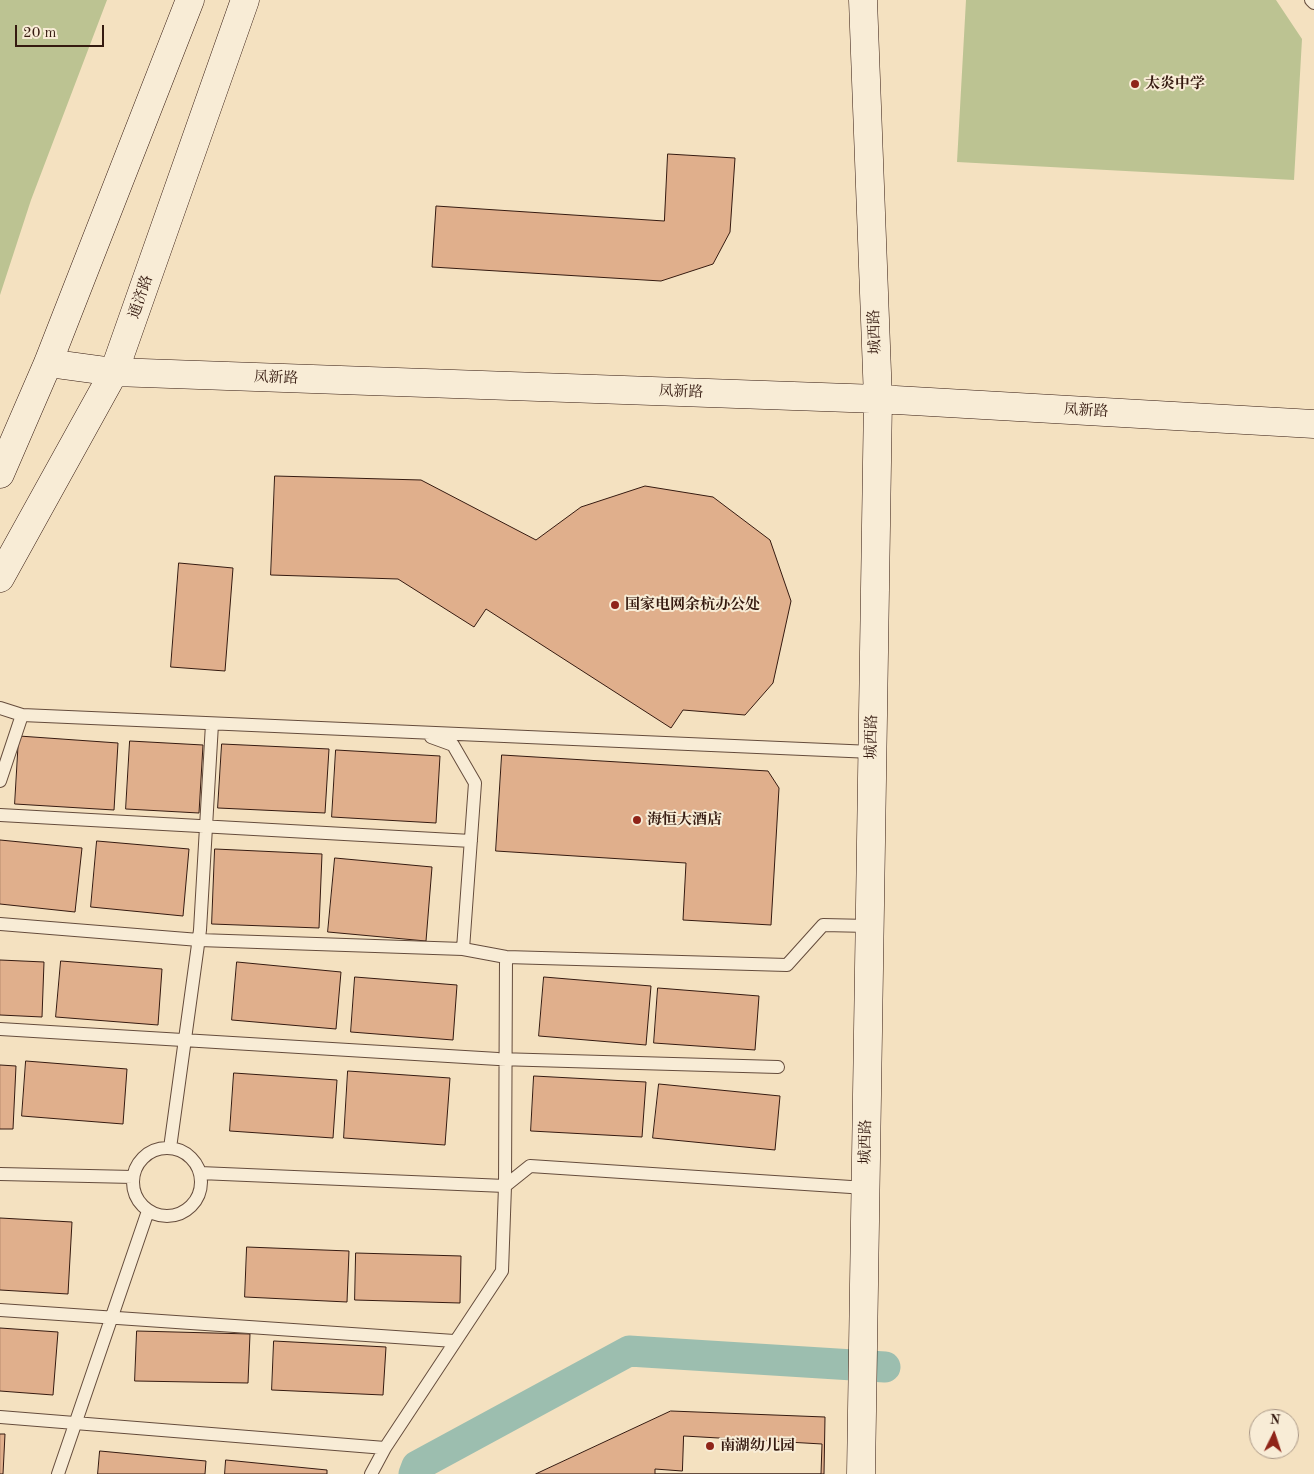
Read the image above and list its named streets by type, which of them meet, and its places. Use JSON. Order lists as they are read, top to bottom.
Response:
{
  "streets": {
    "main road": ["通济路", "城西路", "凤新路"]
  },
  "crossings": [
    ["通济路", "凤新路"],
    ["城西路", "凤新路"]
  ],
  "places": [
    "太炎中学",
    "国家电网余杭办公处",
    "海恒大酒店",
    "南湖幼儿园"
  ],
  "scale_bar": "20 m",
  "north": "top"
}
